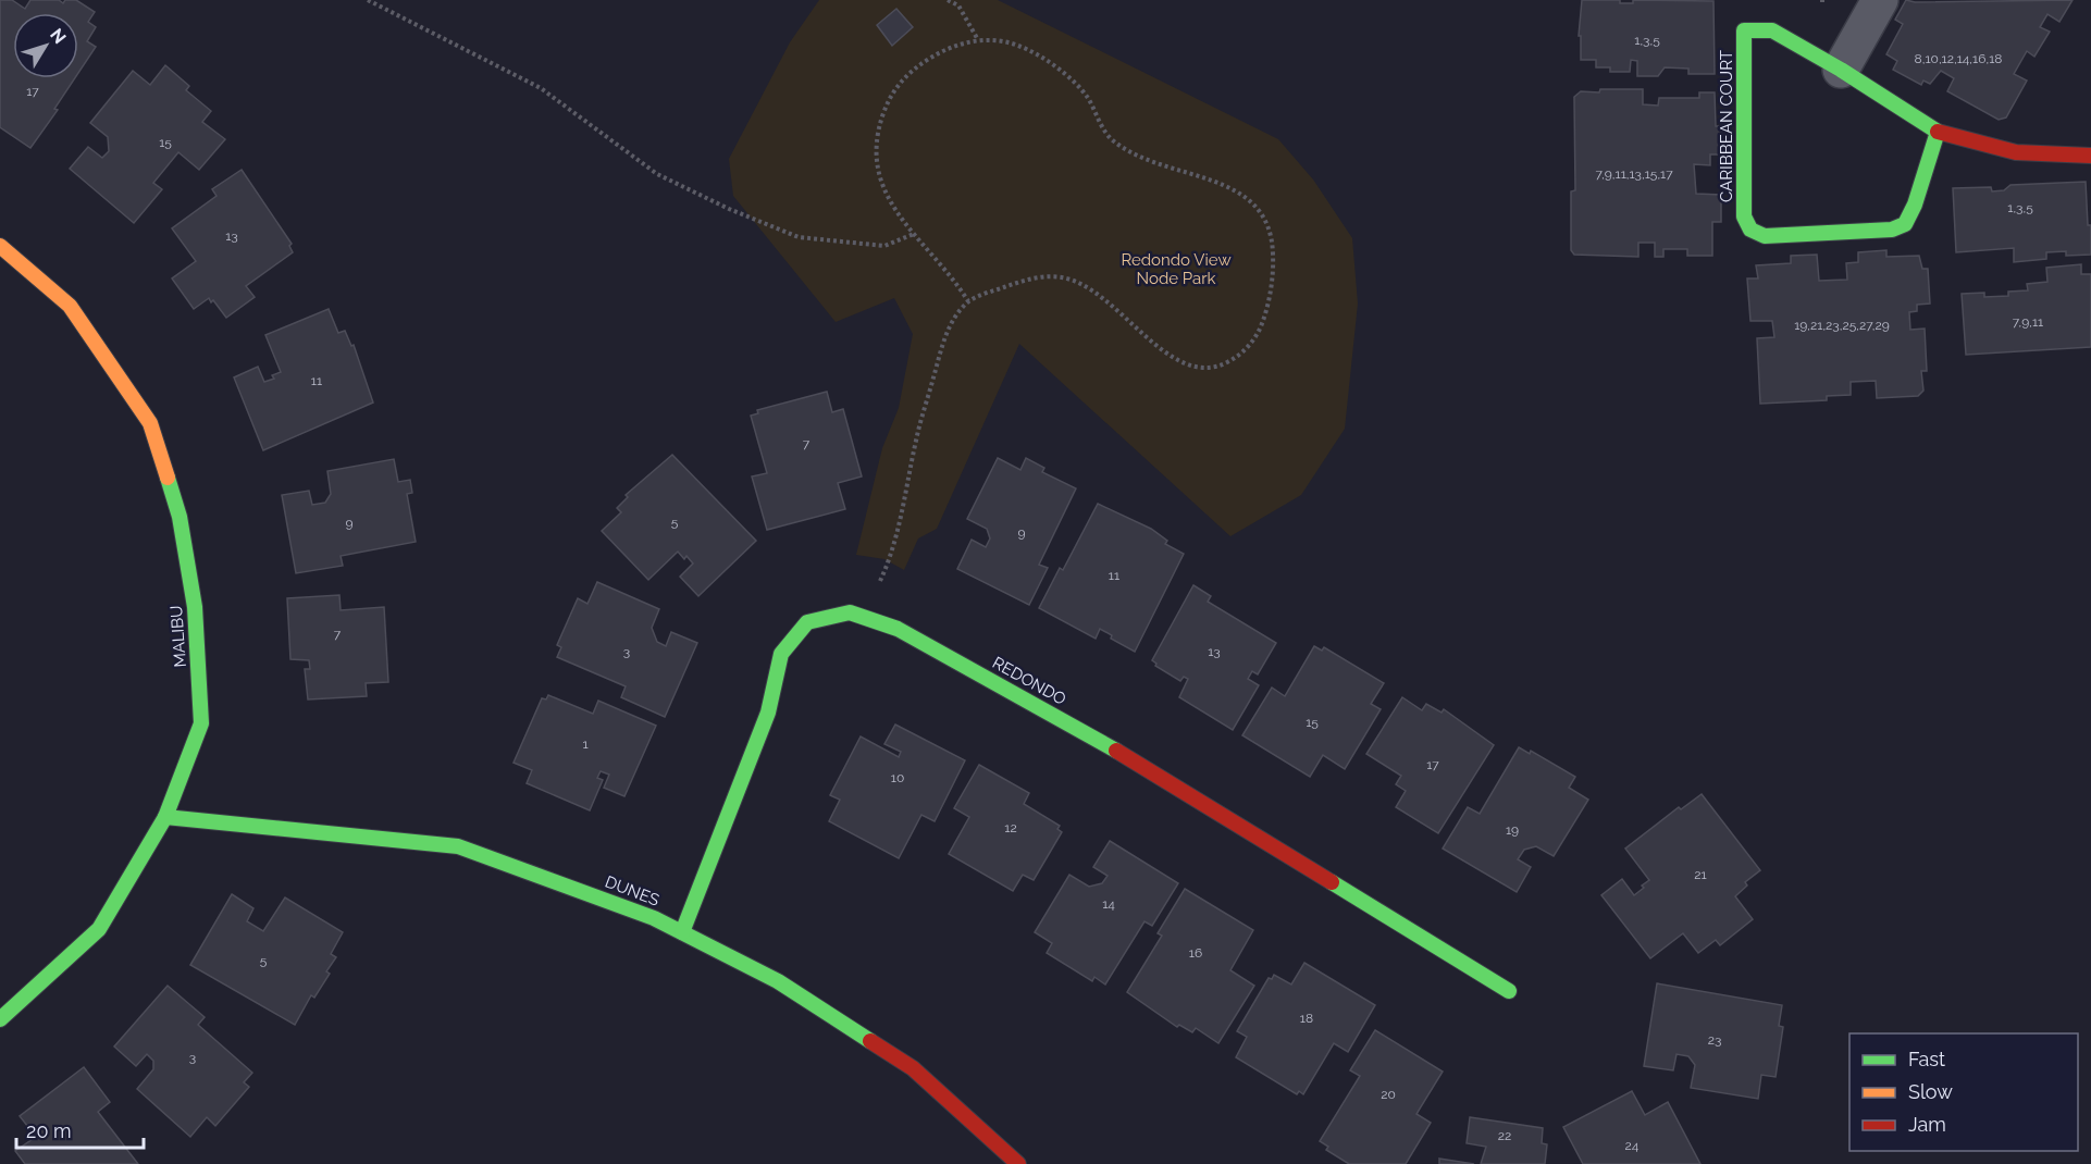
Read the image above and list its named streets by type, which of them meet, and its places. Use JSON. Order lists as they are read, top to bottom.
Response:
{
  "streets": {
    "street": [
      "CARIBBEAN COURT",
      "MALIBU",
      "REDONDO",
      "DUNES"
    ]
  },
  "crossings": [
    ["MALIBU", "DUNES"],
    ["REDONDO", "DUNES"]
  ],
  "parks": ["Redondo View Node Park"],
  "house_numbers": [
    "1,3,5",
    "8,10,12,14,16,18",
    "17",
    "15",
    "7,9,11,13,15,17",
    "1,3,5",
    "13",
    "7,9,11",
    "19,21,23,25,27,29",
    "11",
    "7",
    "5",
    "9",
    "9",
    "11",
    "7",
    "3",
    "13",
    "15",
    "1",
    "17",
    "10",
    "12",
    "19",
    "21",
    "14",
    "16",
    "5",
    "18",
    "23",
    "3",
    "20",
    "22",
    "24"
  ],
  "legend": ["Fast", "Slow", "Jam"],
  "scale_bar": "20 m",
  "north": "top right"
}
